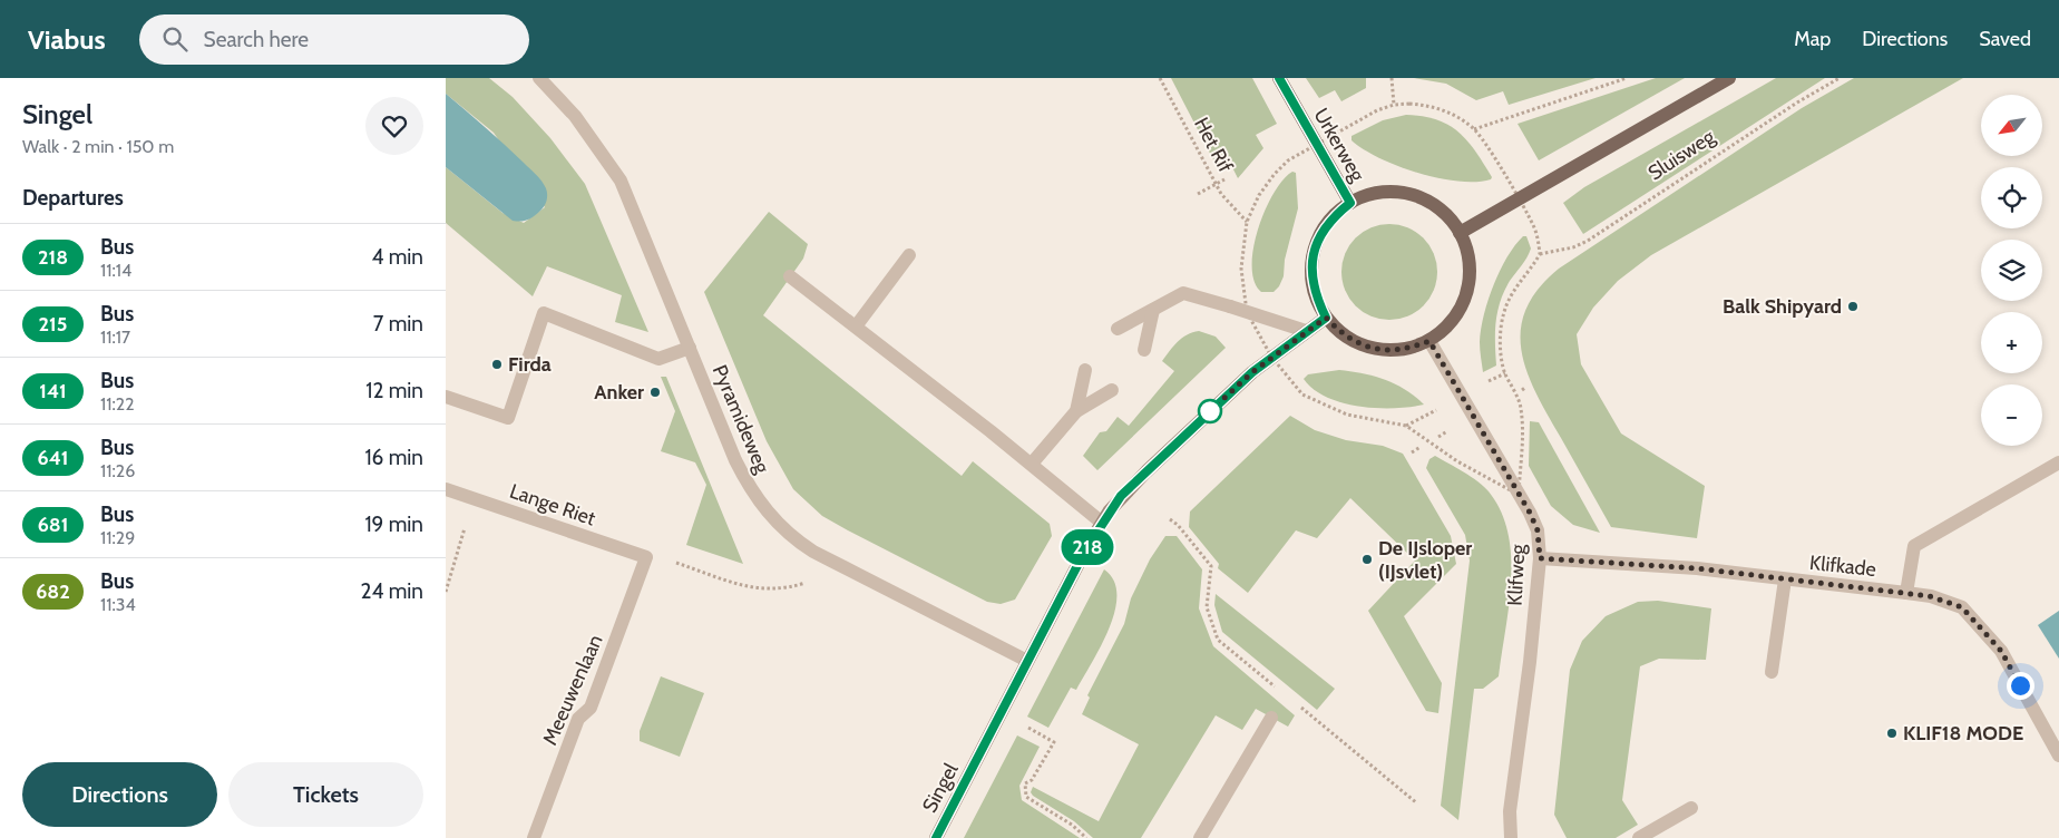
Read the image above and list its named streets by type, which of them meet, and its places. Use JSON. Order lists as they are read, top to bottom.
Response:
{
  "streets": {
    "main road": ["Urkerweg", "Sluisweg", "Singel"],
    "street": [
      "Pyramideweg",
      "Lange Riet",
      "Klifkade",
      "Klifweg",
      "Meeuwenlaan"
    ],
    "path": ["Het Rif"]
  },
  "crossings": [
    ["Urkerweg", "Sluisweg"],
    ["Urkerweg", "Klifweg"],
    ["Urkerweg", "Singel"],
    ["Sluisweg", "Klifweg"],
    ["Sluisweg", "Singel"],
    ["Pyramideweg", "Singel"],
    ["Lange Riet", "Meeuwenlaan"],
    ["Klifkade", "Klifweg"],
    ["Klifweg", "Singel"]
  ],
  "places": [
    "Balk Shipyard",
    "Firda",
    "Anker",
    "De IJsloper (IJsvlet)",
    "KLIF18 MODE"
  ],
  "lines": ["bus line 218"],
  "north": "bottom left",
  "page": {
    "header": "Viabus",
    "search": "Search here",
    "nav": ["Map", "Directions", "Saved"],
    "heading": [
      ["Singel", "Walk · 2 min · 150 m"],
      "Departures"
    ],
    "on_map": "218",
    "map_buttons": ["+", "−"],
    "list": [
      {
        "mark": "218",
        "name": "Bus",
        "note": "11:14",
        "value": "4 min"
      },
      {
        "mark": "215",
        "name": "Bus",
        "note": "11:17",
        "value": "7 min"
      },
      {
        "mark": "141",
        "name": "Bus",
        "note": "11:22",
        "value": "12 min"
      },
      {
        "mark": "641",
        "name": "Bus",
        "note": "11:26",
        "value": "16 min"
      },
      {
        "mark": "681",
        "name": "Bus",
        "note": "11:29",
        "value": "19 min"
      },
      {
        "mark": "682",
        "name": "Bus",
        "note": "11:34",
        "value": "24 min"
      }
    ],
    "buttons": ["Directions", "Tickets"]
  }
}
